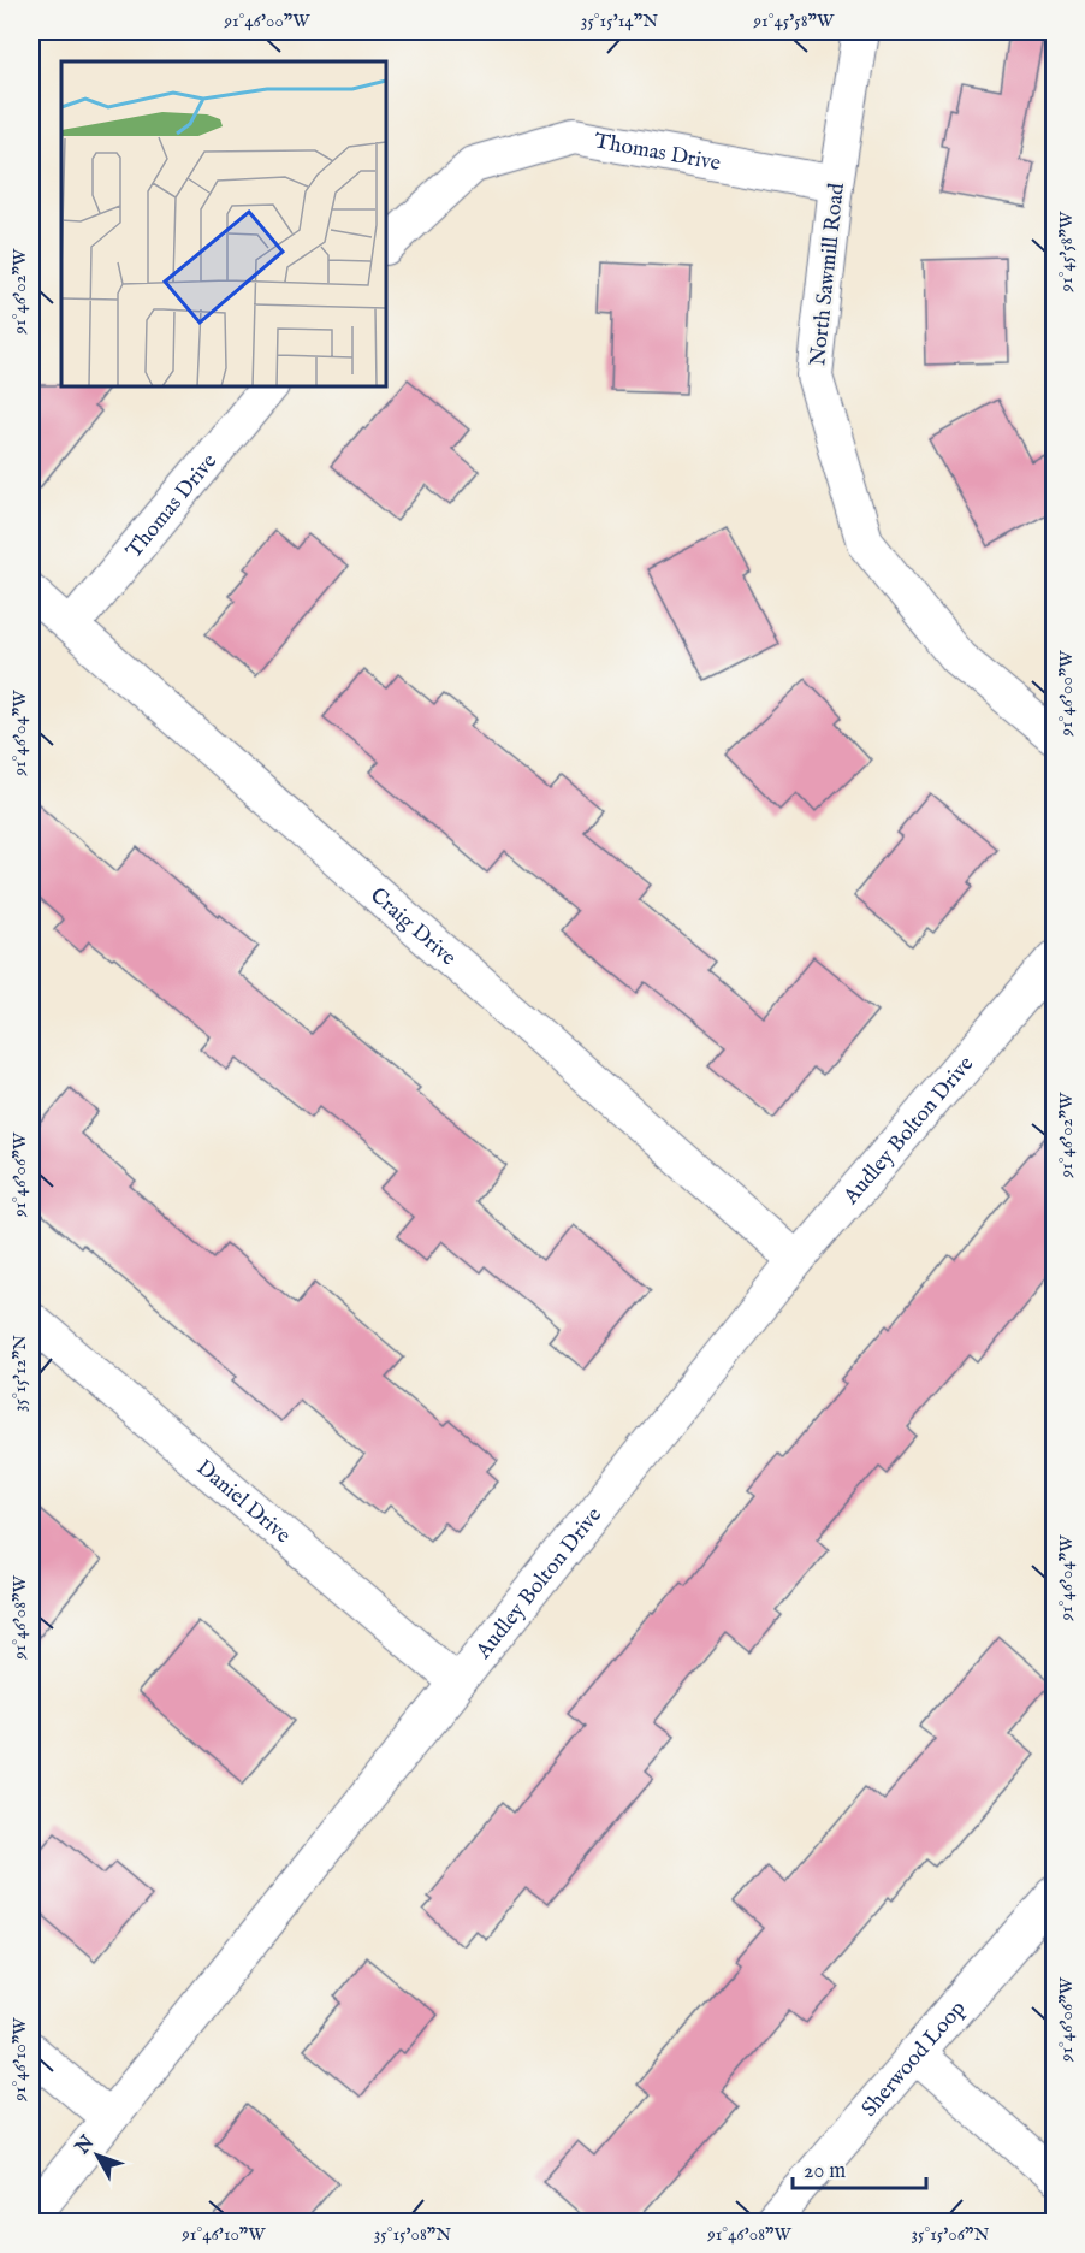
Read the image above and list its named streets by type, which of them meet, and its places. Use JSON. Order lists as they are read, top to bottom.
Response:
{
  "streets": {
    "street": [
      "Thomas Drive",
      "North Sawmill Road",
      "Craig Drive",
      "Audley Bolton Drive",
      "Daniel Drive",
      "Sherwood Loop"
    ]
  },
  "crossings": [
    ["Thomas Drive", "North Sawmill Road"],
    ["Thomas Drive", "Craig Drive"],
    ["Craig Drive", "Audley Bolton Drive"],
    ["Audley Bolton Drive", "Daniel Drive"]
  ],
  "scale_bar": "20 m",
  "north": "top left",
  "coordinates": [
    "91°46'00\"W",
    "35°15'14\"N",
    "91°45'58\"W",
    "91°46'02\"W",
    "91°46'04\"W",
    "91°46'06\"W",
    "35°15'12\"N",
    "91°46'08\"W",
    "91°46'10\"W",
    "35°15'08\"N",
    "35°15'06\"N"
  ]
}
